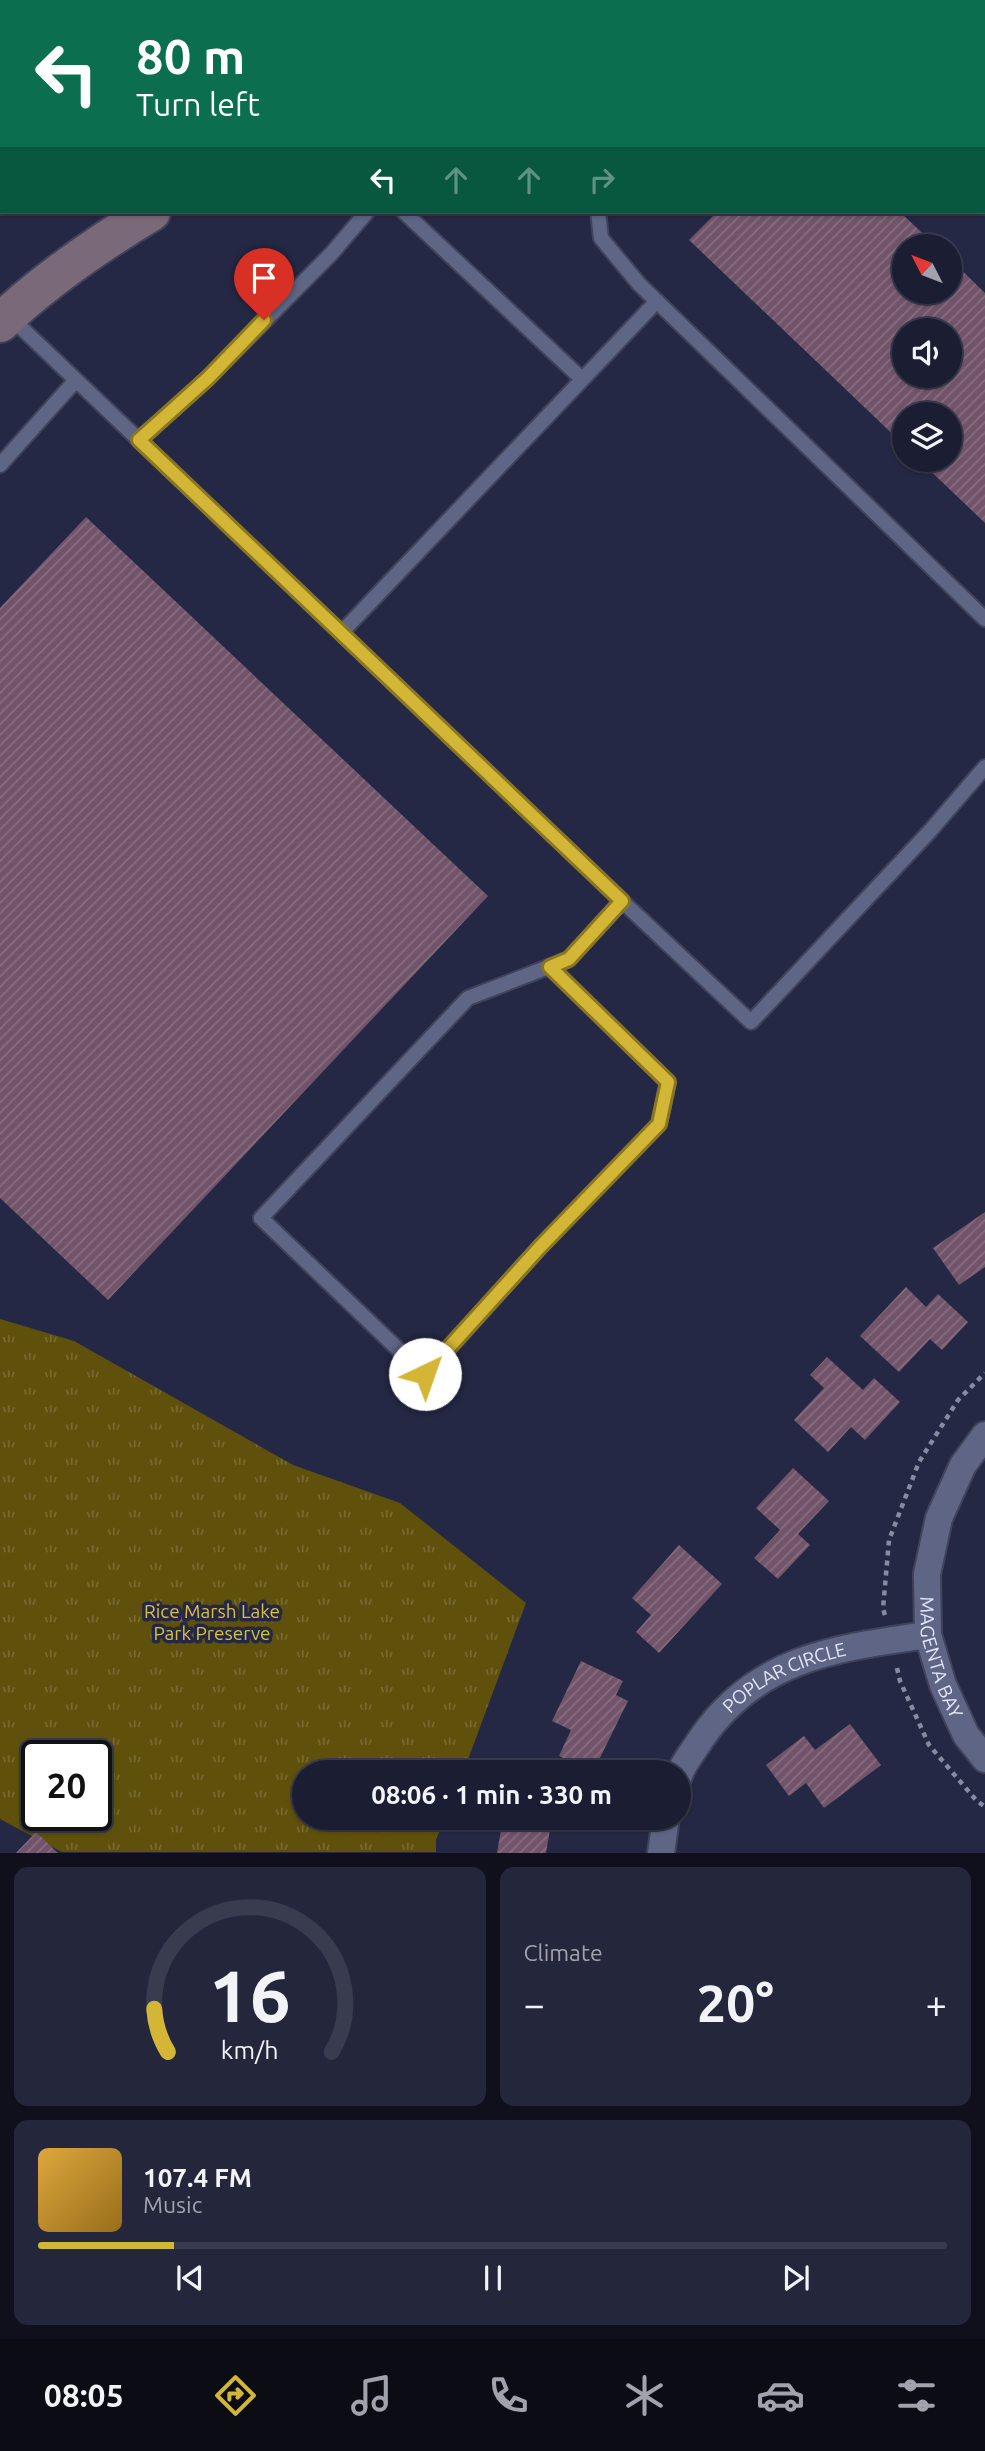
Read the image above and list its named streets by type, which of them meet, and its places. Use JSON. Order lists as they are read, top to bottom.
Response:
{
  "streets": {
    "street": ["MAGENTA BAY", "POPLAR CIRCLE"]
  },
  "crossings": [
    ["MAGENTA BAY", "POPLAR CIRCLE"]
  ],
  "parks": ["Rice Marsh Lake Park Preserve"],
  "north": "top left",
  "page": {
    "turn": ["80 m", "Turn left"],
    "limit": "20",
    "trip": "08:06 · 1 min · 330 m",
    "tile": "Climate",
    "heat": ["−", "20°", "+"],
    "song": ["107.4 FM", "Music"],
    "tabs": "08:05",
    "gauge": ["16", "km/h"]
  }
}
